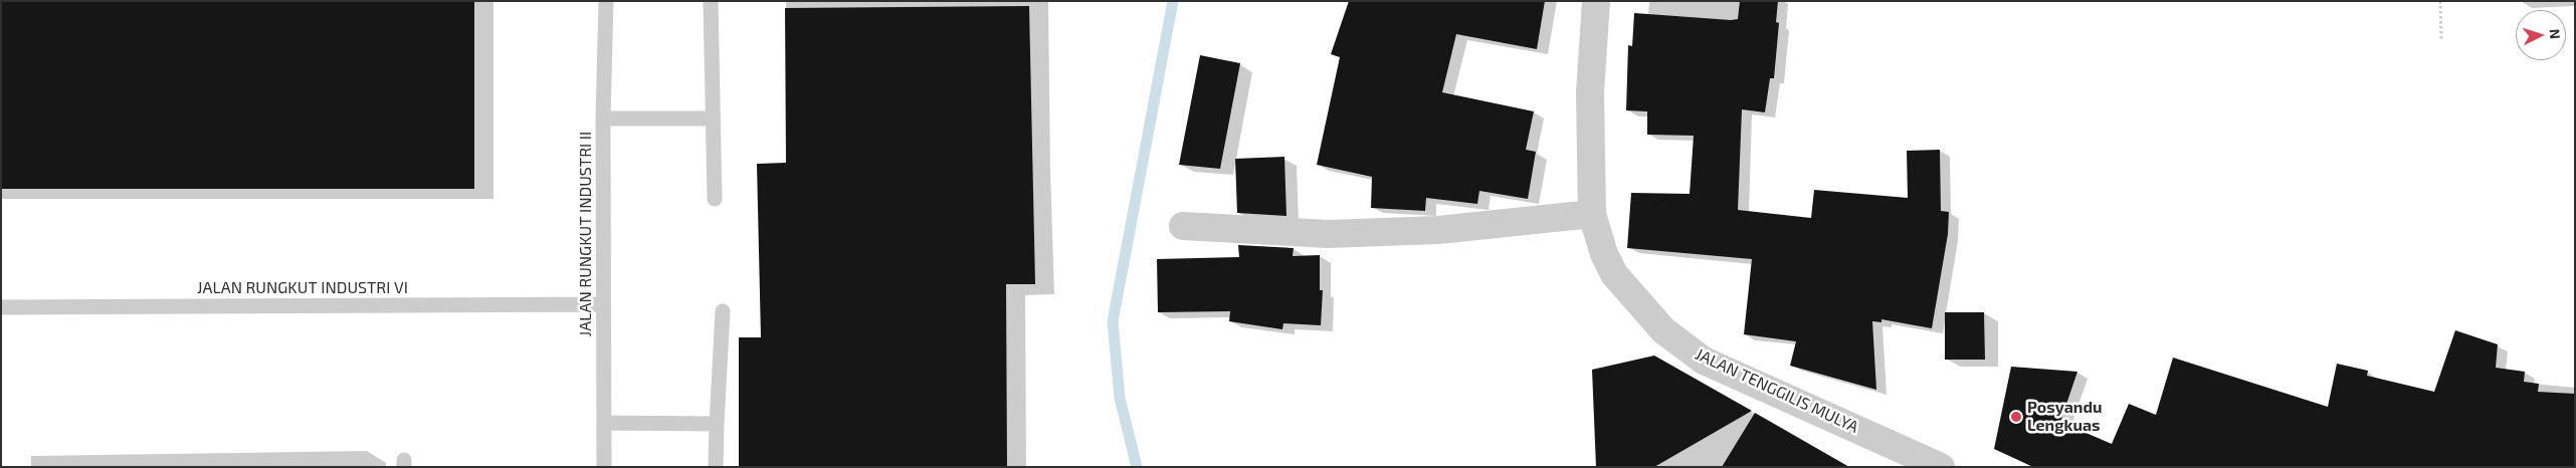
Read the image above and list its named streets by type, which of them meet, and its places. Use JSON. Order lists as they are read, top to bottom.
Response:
{
  "streets": {
    "street": ["JALAN TENGGILIS MULYA"],
    "lane": ["JALAN RUNGKUT INDUSTRI II", "JALAN RUNGKUT INDUSTRI VI"]
  },
  "crossings": [
    ["JALAN RUNGKUT INDUSTRI II", "JALAN RUNGKUT INDUSTRI VI"]
  ],
  "places": ["Posyandu Lengkuas"],
  "north": "right"
}
